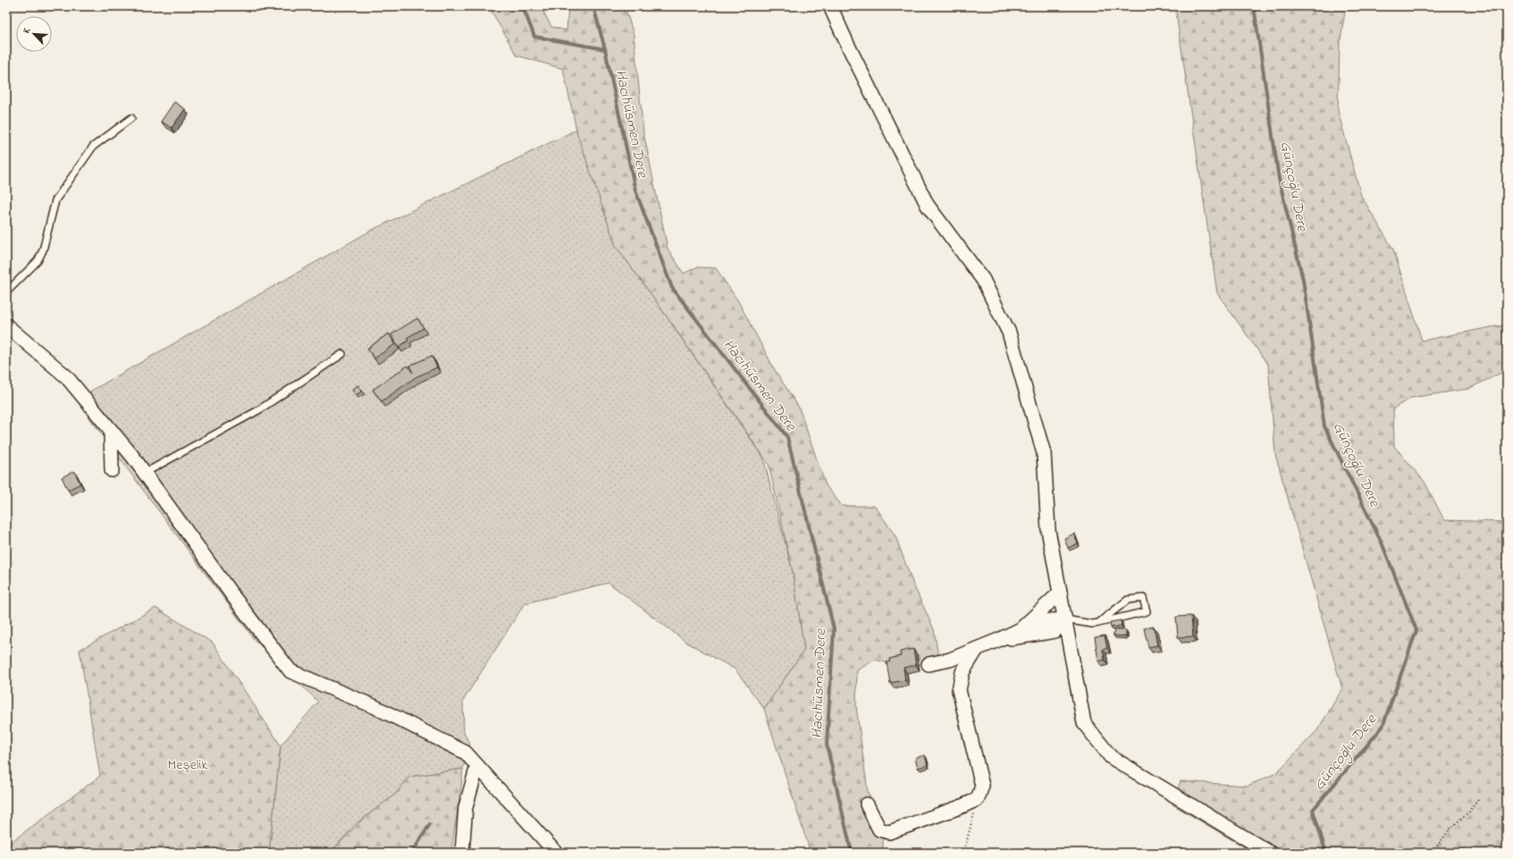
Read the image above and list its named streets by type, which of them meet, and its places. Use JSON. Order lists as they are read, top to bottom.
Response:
{
  "water": ["Hacıhüsmen Dere", "Günçoğlu Dere"],
  "parks": ["Meşelik"],
  "north": "top left"
}
